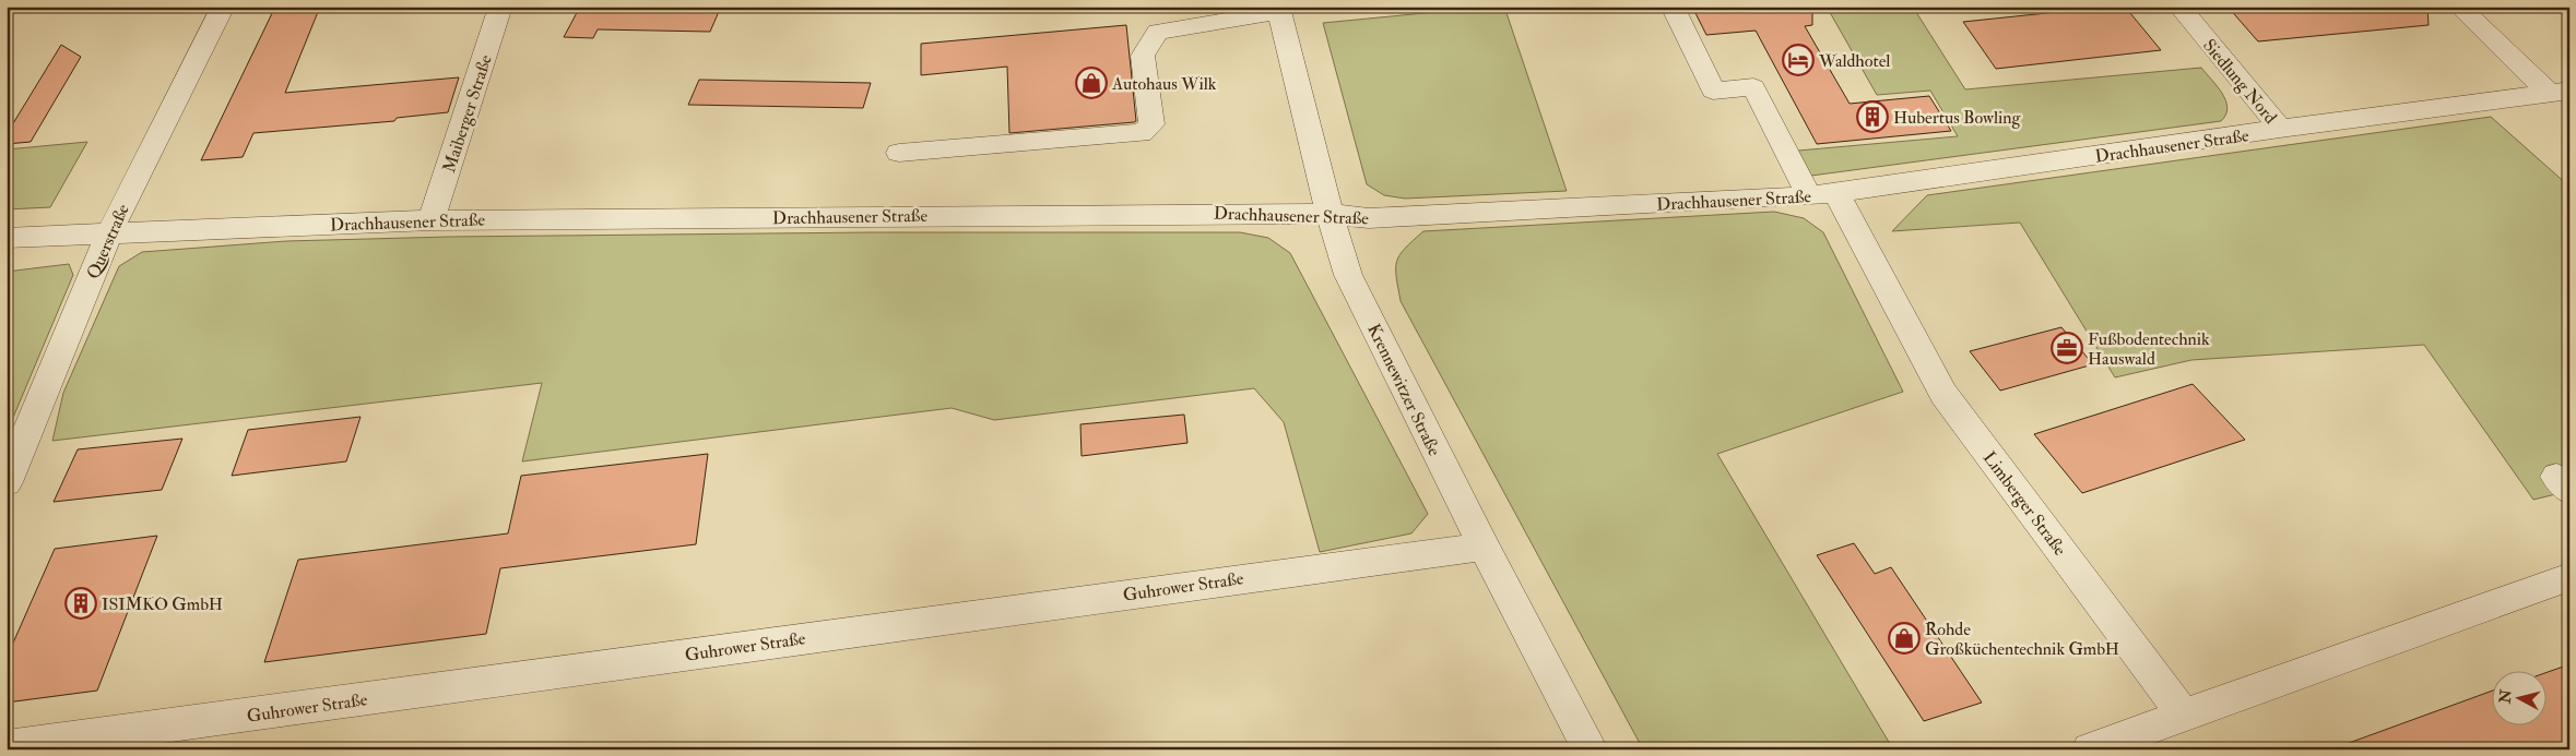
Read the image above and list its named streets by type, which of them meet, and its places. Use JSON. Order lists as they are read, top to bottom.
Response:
{
  "streets": {
    "street": [
      "Siedlung Nord",
      "Maiberger Straße",
      "Drachhausener Straße",
      "Querstraße",
      "Krennewitzer Straße",
      "Limberger Straße",
      "Guhrower Straße"
    ]
  },
  "crossings": [
    ["Siedlung Nord", "Drachhausener Straße"],
    ["Maiberger Straße", "Drachhausener Straße"],
    ["Drachhausener Straße", "Querstraße"],
    ["Drachhausener Straße", "Krennewitzer Straße"],
    ["Drachhausener Straße", "Limberger Straße"],
    ["Krennewitzer Straße", "Guhrower Straße"]
  ],
  "places": {
    "hotel": ["Waldhotel"],
    "shop": ["Autohaus Wilk", "Rohde Großküchentechnik GmbH"],
    "building": ["Hubertus Bowling", "ISIMKO GmbH"],
    "office": ["Fußbodentechnik Hauswald"]
  },
  "north": "left"
}
